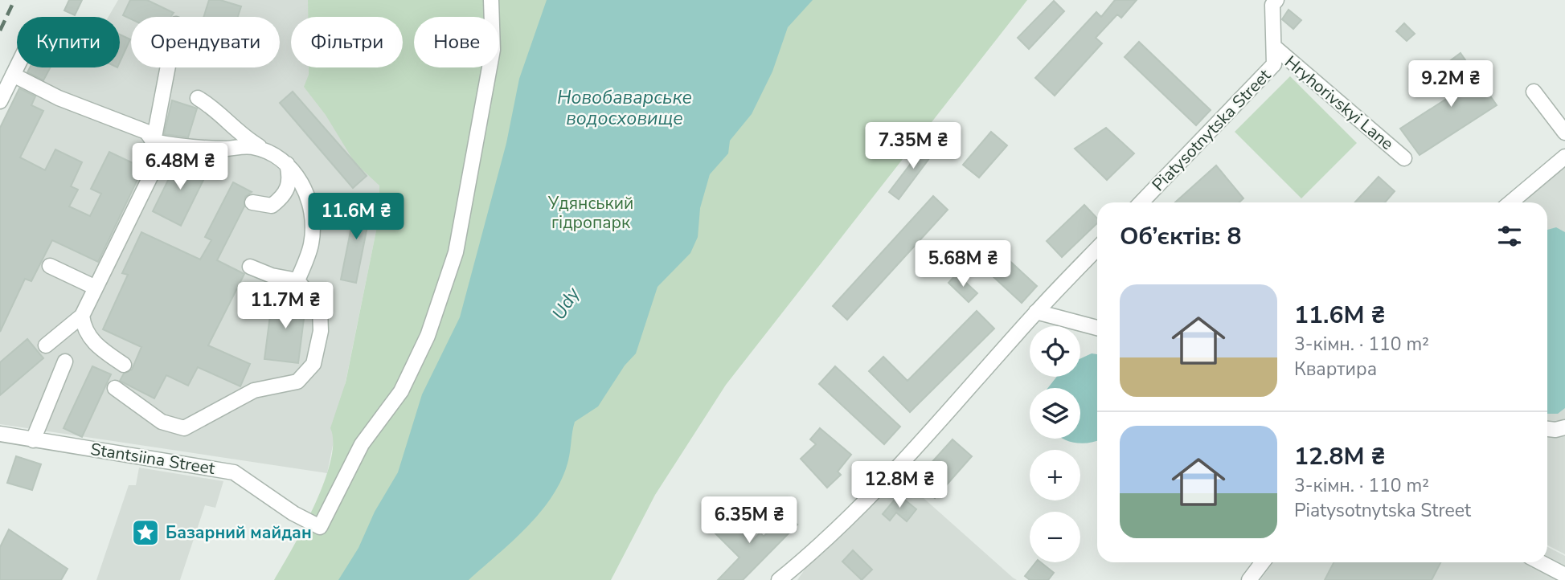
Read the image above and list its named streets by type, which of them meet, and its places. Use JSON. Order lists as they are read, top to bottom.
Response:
{
  "streets": {
    "street": ["Hryhorivskyi Lane", "Piatysotnytska Street", "Stantsiina Street"]
  },
  "crossings": [
    ["Hryhorivskyi Lane", "Piatysotnytska Street"]
  ],
  "water": ["Новобаварське водосховище", "Udy"],
  "parks": ["Удянський гідропарк"],
  "places": {
    "place": ["Базарний майдан"]
  },
  "page": {
    "chip": [
      "Купити",
      "Орендувати",
      "Фільтри",
      "Нове"
    ],
    "price": [
      "9.2M ₴",
      "7.35M ₴",
      "6.48M ₴",
      "11.6M ₴",
      "5.68M ₴",
      "11.7M ₴",
      "12.8M ₴",
      "6.35M ₴"
    ],
    "heading": "Об’єктів: 8",
    "list": [
      {
        "name": "11.6M ₴",
        "note": "3-кімн. · 110 m² · Квартира"
      },
      {
        "name": "12.8M ₴",
        "note": "3-кімн. · 110 m² · Piatysotnytska Street"
      }
    ],
    "map_buttons": ["+", "−"]
  }
}
